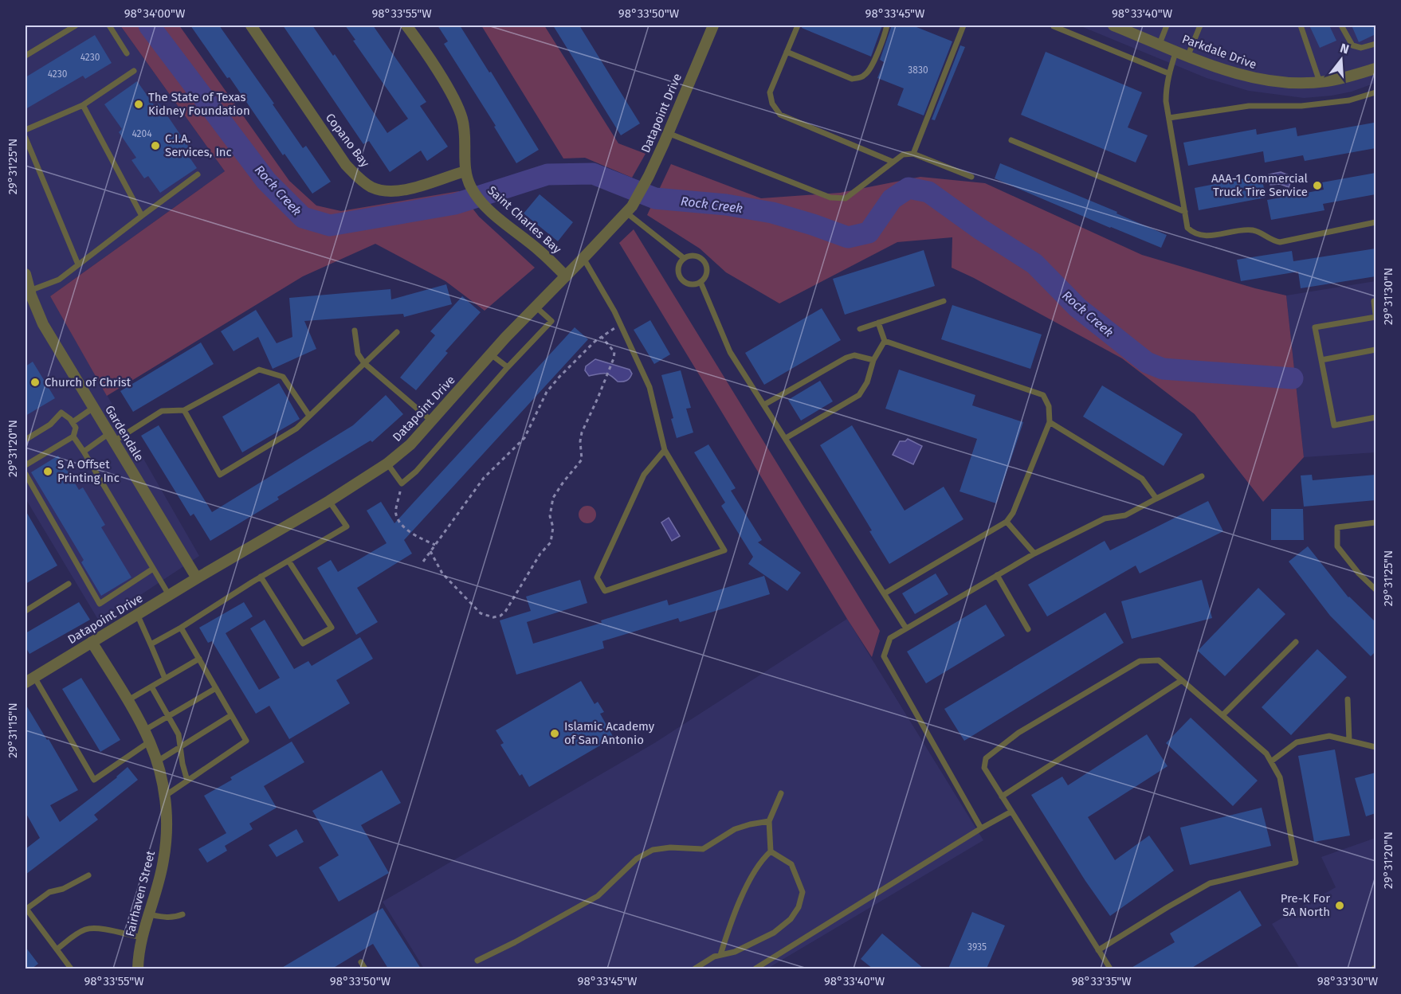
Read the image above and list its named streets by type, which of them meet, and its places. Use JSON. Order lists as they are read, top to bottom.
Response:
{
  "streets": {
    "street": [
      "Parkdale Drive",
      "Datapoint Drive",
      "Copano Bay",
      "Saint Charles Bay",
      "Gardendale",
      "Fairhaven Street"
    ]
  },
  "crossings": [
    ["Datapoint Drive", "Saint Charles Bay"],
    ["Datapoint Drive", "Gardendale"],
    ["Datapoint Drive", "Fairhaven Street"],
    ["Copano Bay", "Saint Charles Bay"]
  ],
  "water": ["Rock Creek"],
  "places": [
    "The State of Texas Kidney Foundation",
    "C.I.A. Services, Inc",
    "AAA-1 Commercial Truck Tire Service",
    "Church of Christ",
    "S A Offset Printing Inc",
    "Islamic Academy of San Antonio",
    "Pre-K For SA North"
  ],
  "house_numbers": [
    "4230",
    "3830",
    "4230",
    "4204",
    "3935"
  ],
  "north": "top",
  "coordinates": [
    "98°34'00\"W",
    "98°33'55\"W",
    "98°33'50\"W",
    "98°33'45\"W",
    "98°33'40\"W",
    "29°31'25\"N",
    "29°31'30\"N",
    "29°31'20\"N",
    "29°31'15\"N",
    "98°33'35\"W",
    "98°33'30\"W"
  ]
}
